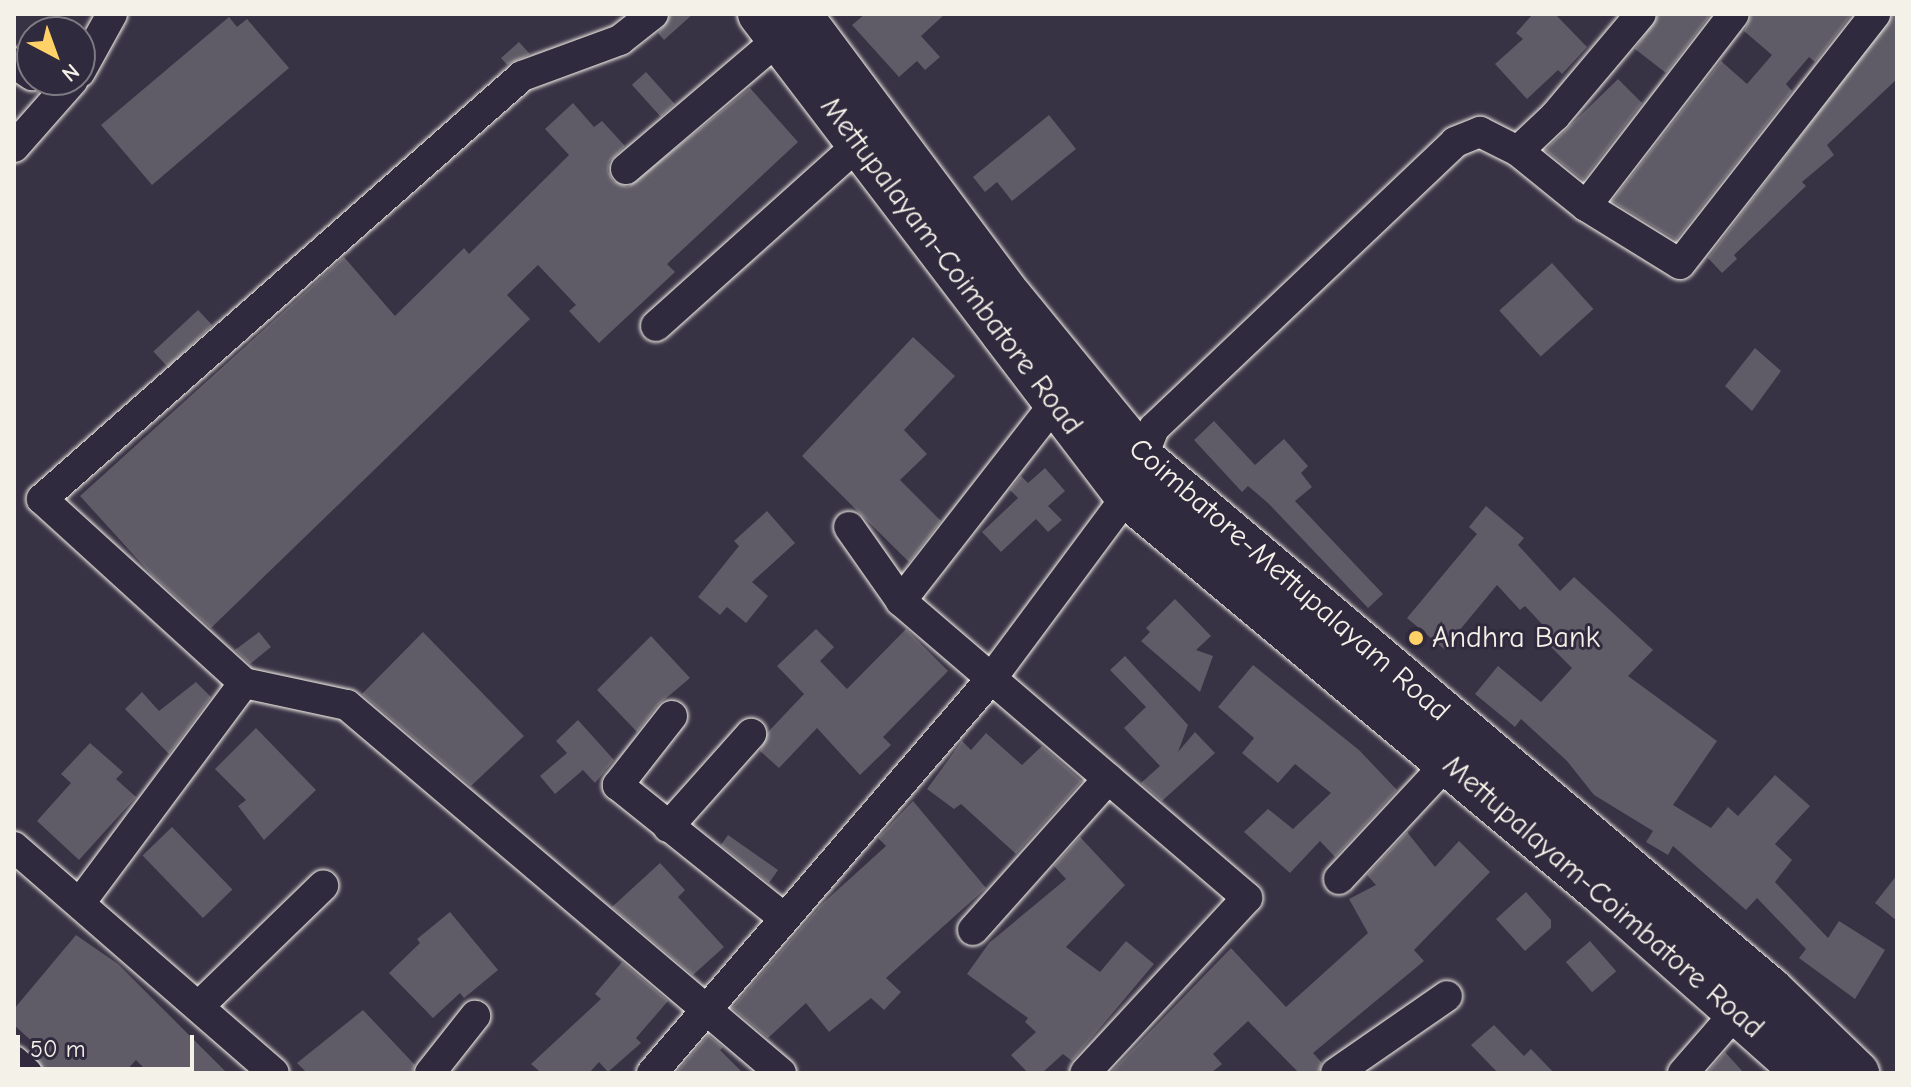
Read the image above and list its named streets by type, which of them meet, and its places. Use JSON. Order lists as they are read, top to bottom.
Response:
{
  "streets": {
    "highway": ["Mettupalayam-Coimbatore Road", "Coimbatore-Mettupalayam Road"]
  },
  "crossings": [
    ["Mettupalayam-Coimbatore Road", "Coimbatore-Mettupalayam Road"]
  ],
  "places": ["Andhra Bank"],
  "scale_bar": "50 m",
  "north": "bottom right"
}
